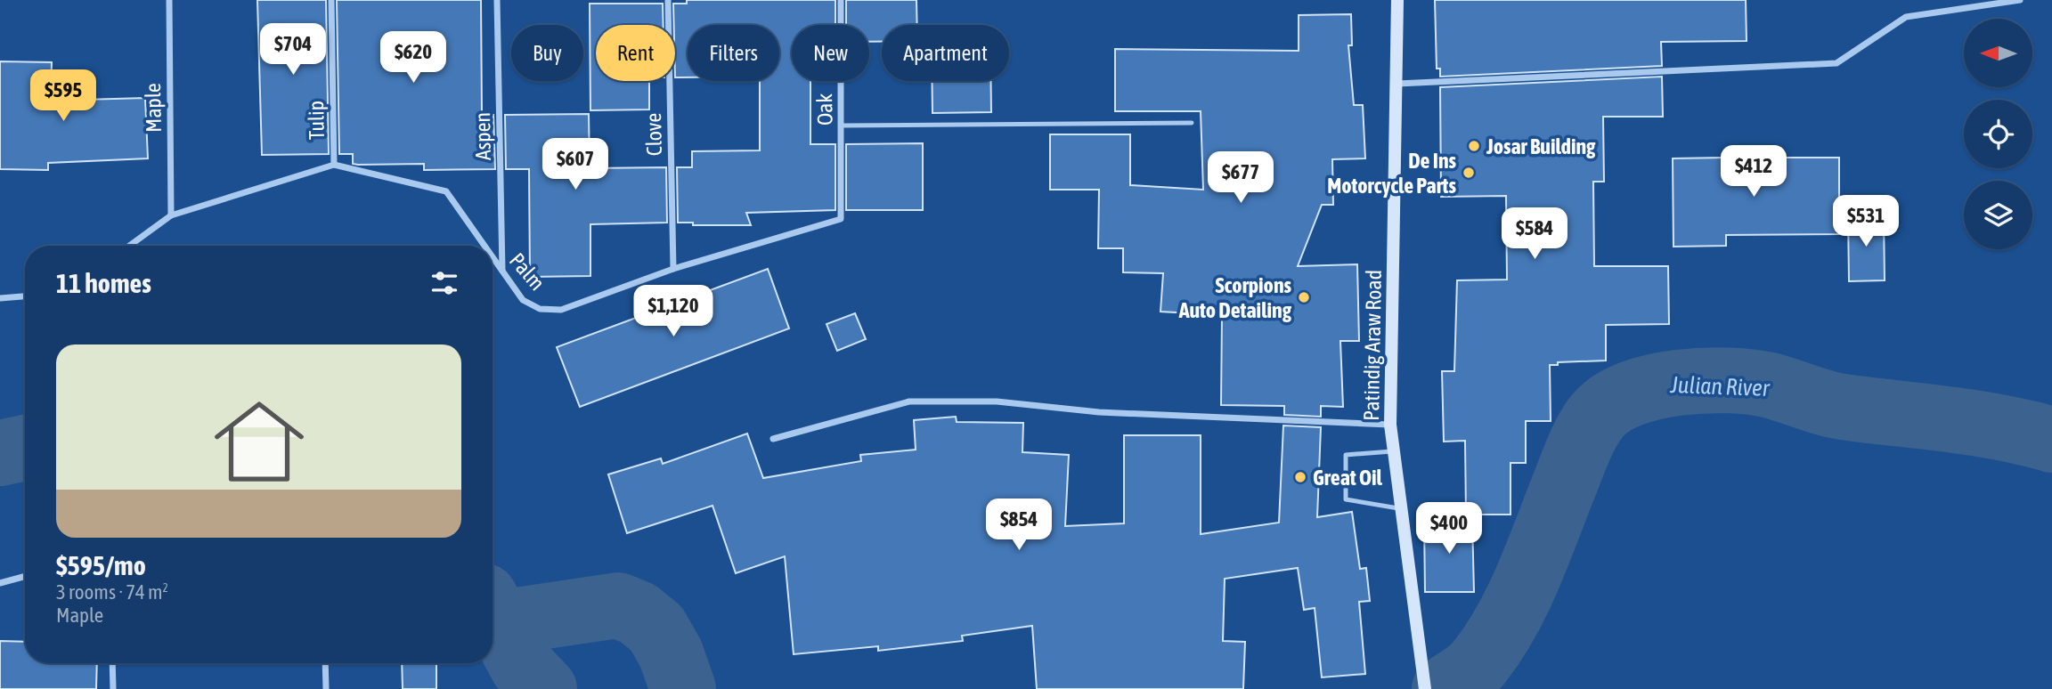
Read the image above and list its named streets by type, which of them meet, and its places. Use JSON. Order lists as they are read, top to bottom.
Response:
{
  "streets": {
    "main road": ["Patindig Araw Road"],
    "street": [
      "Maple",
      "Oak",
      "Tulip",
      "Clove",
      "Aspen",
      "Palm"
    ]
  },
  "crossings": [
    ["Maple", "Palm"],
    ["Oak", "Palm"],
    ["Tulip", "Palm"],
    ["Clove", "Palm"],
    ["Aspen", "Palm"]
  ],
  "water": ["Julian River"],
  "places": [
    "Josar Building",
    "De Ins Motorcycle Parts",
    "Scorpions Auto Detailing",
    "Great Oil"
  ],
  "north": "left",
  "page": {
    "price": [
      "$704",
      "$620",
      "$595",
      "$607",
      "$412",
      "$677",
      "$531",
      "$584",
      "$1,120",
      "$854",
      "$400"
    ],
    "chip": [
      "Buy",
      "Rent",
      "Filters",
      "New",
      "Apartment"
    ],
    "heading": "11 homes",
    "list": [
      {
        "name": "$595/mo",
        "note": "3 rooms · 74 m² · Maple"
      }
    ]
  }
}
